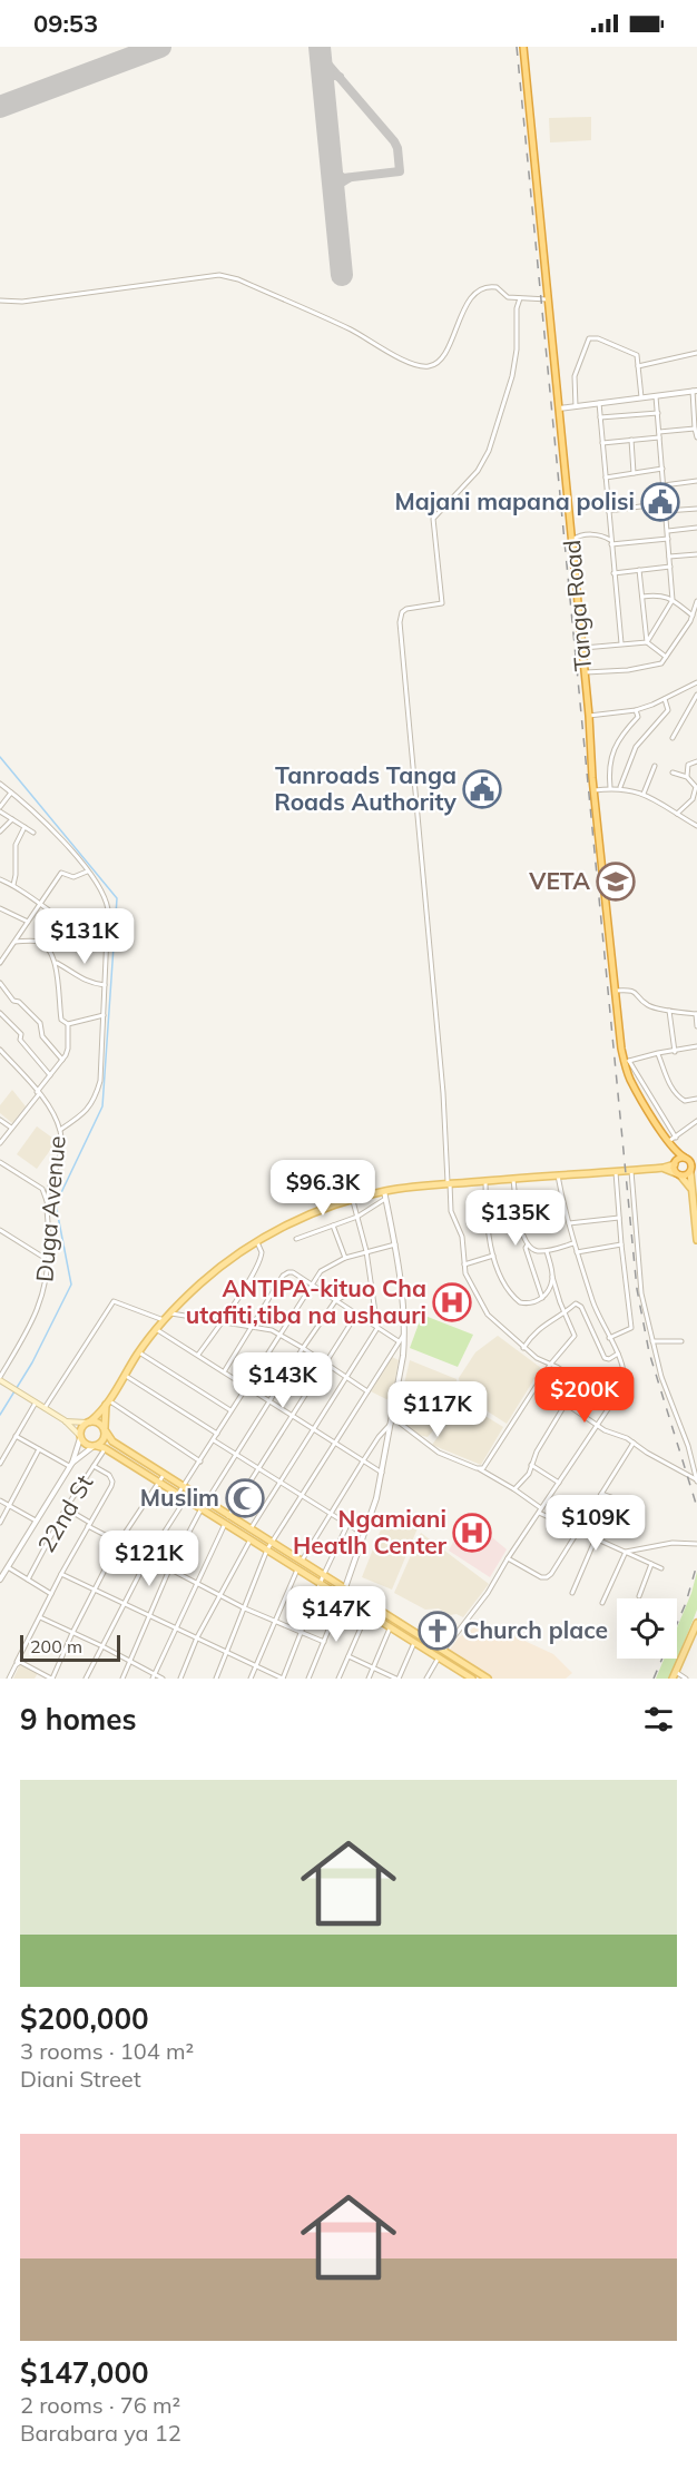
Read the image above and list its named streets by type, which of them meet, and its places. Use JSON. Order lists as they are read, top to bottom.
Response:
{
  "streets": {
    "highway": ["Tanga Road"],
    "street": ["Duga Avenue", "22nd St"]
  },
  "places": {
    "public building": ["Majani mapana polisi", "Tanroads Tanga Roads Authority"],
    "school or university": ["VETA"],
    "hospital": ["ANTIPA-kituo Cha utafiti,tiba na ushauri", "Ngamiani Heatlh Center"],
    "mosque": ["Muslim"],
    "church": ["Church place"]
  },
  "scale_bar": "200 m",
  "page": {
    "status": "09:53",
    "price": [
      "$131K",
      "$96.3K",
      "$135K",
      "$143K",
      "$200K",
      "$117K",
      "$109K",
      "$121K",
      "$147K"
    ],
    "scale": "200 m",
    "heading": "9 homes",
    "list": [
      {
        "name": "$200,000",
        "note": "3 rooms · 104 m² · Diani Street"
      },
      {
        "name": "$147,000",
        "note": "2 rooms · 76 m² · Barabara ya 12"
      }
    ]
  }
}
